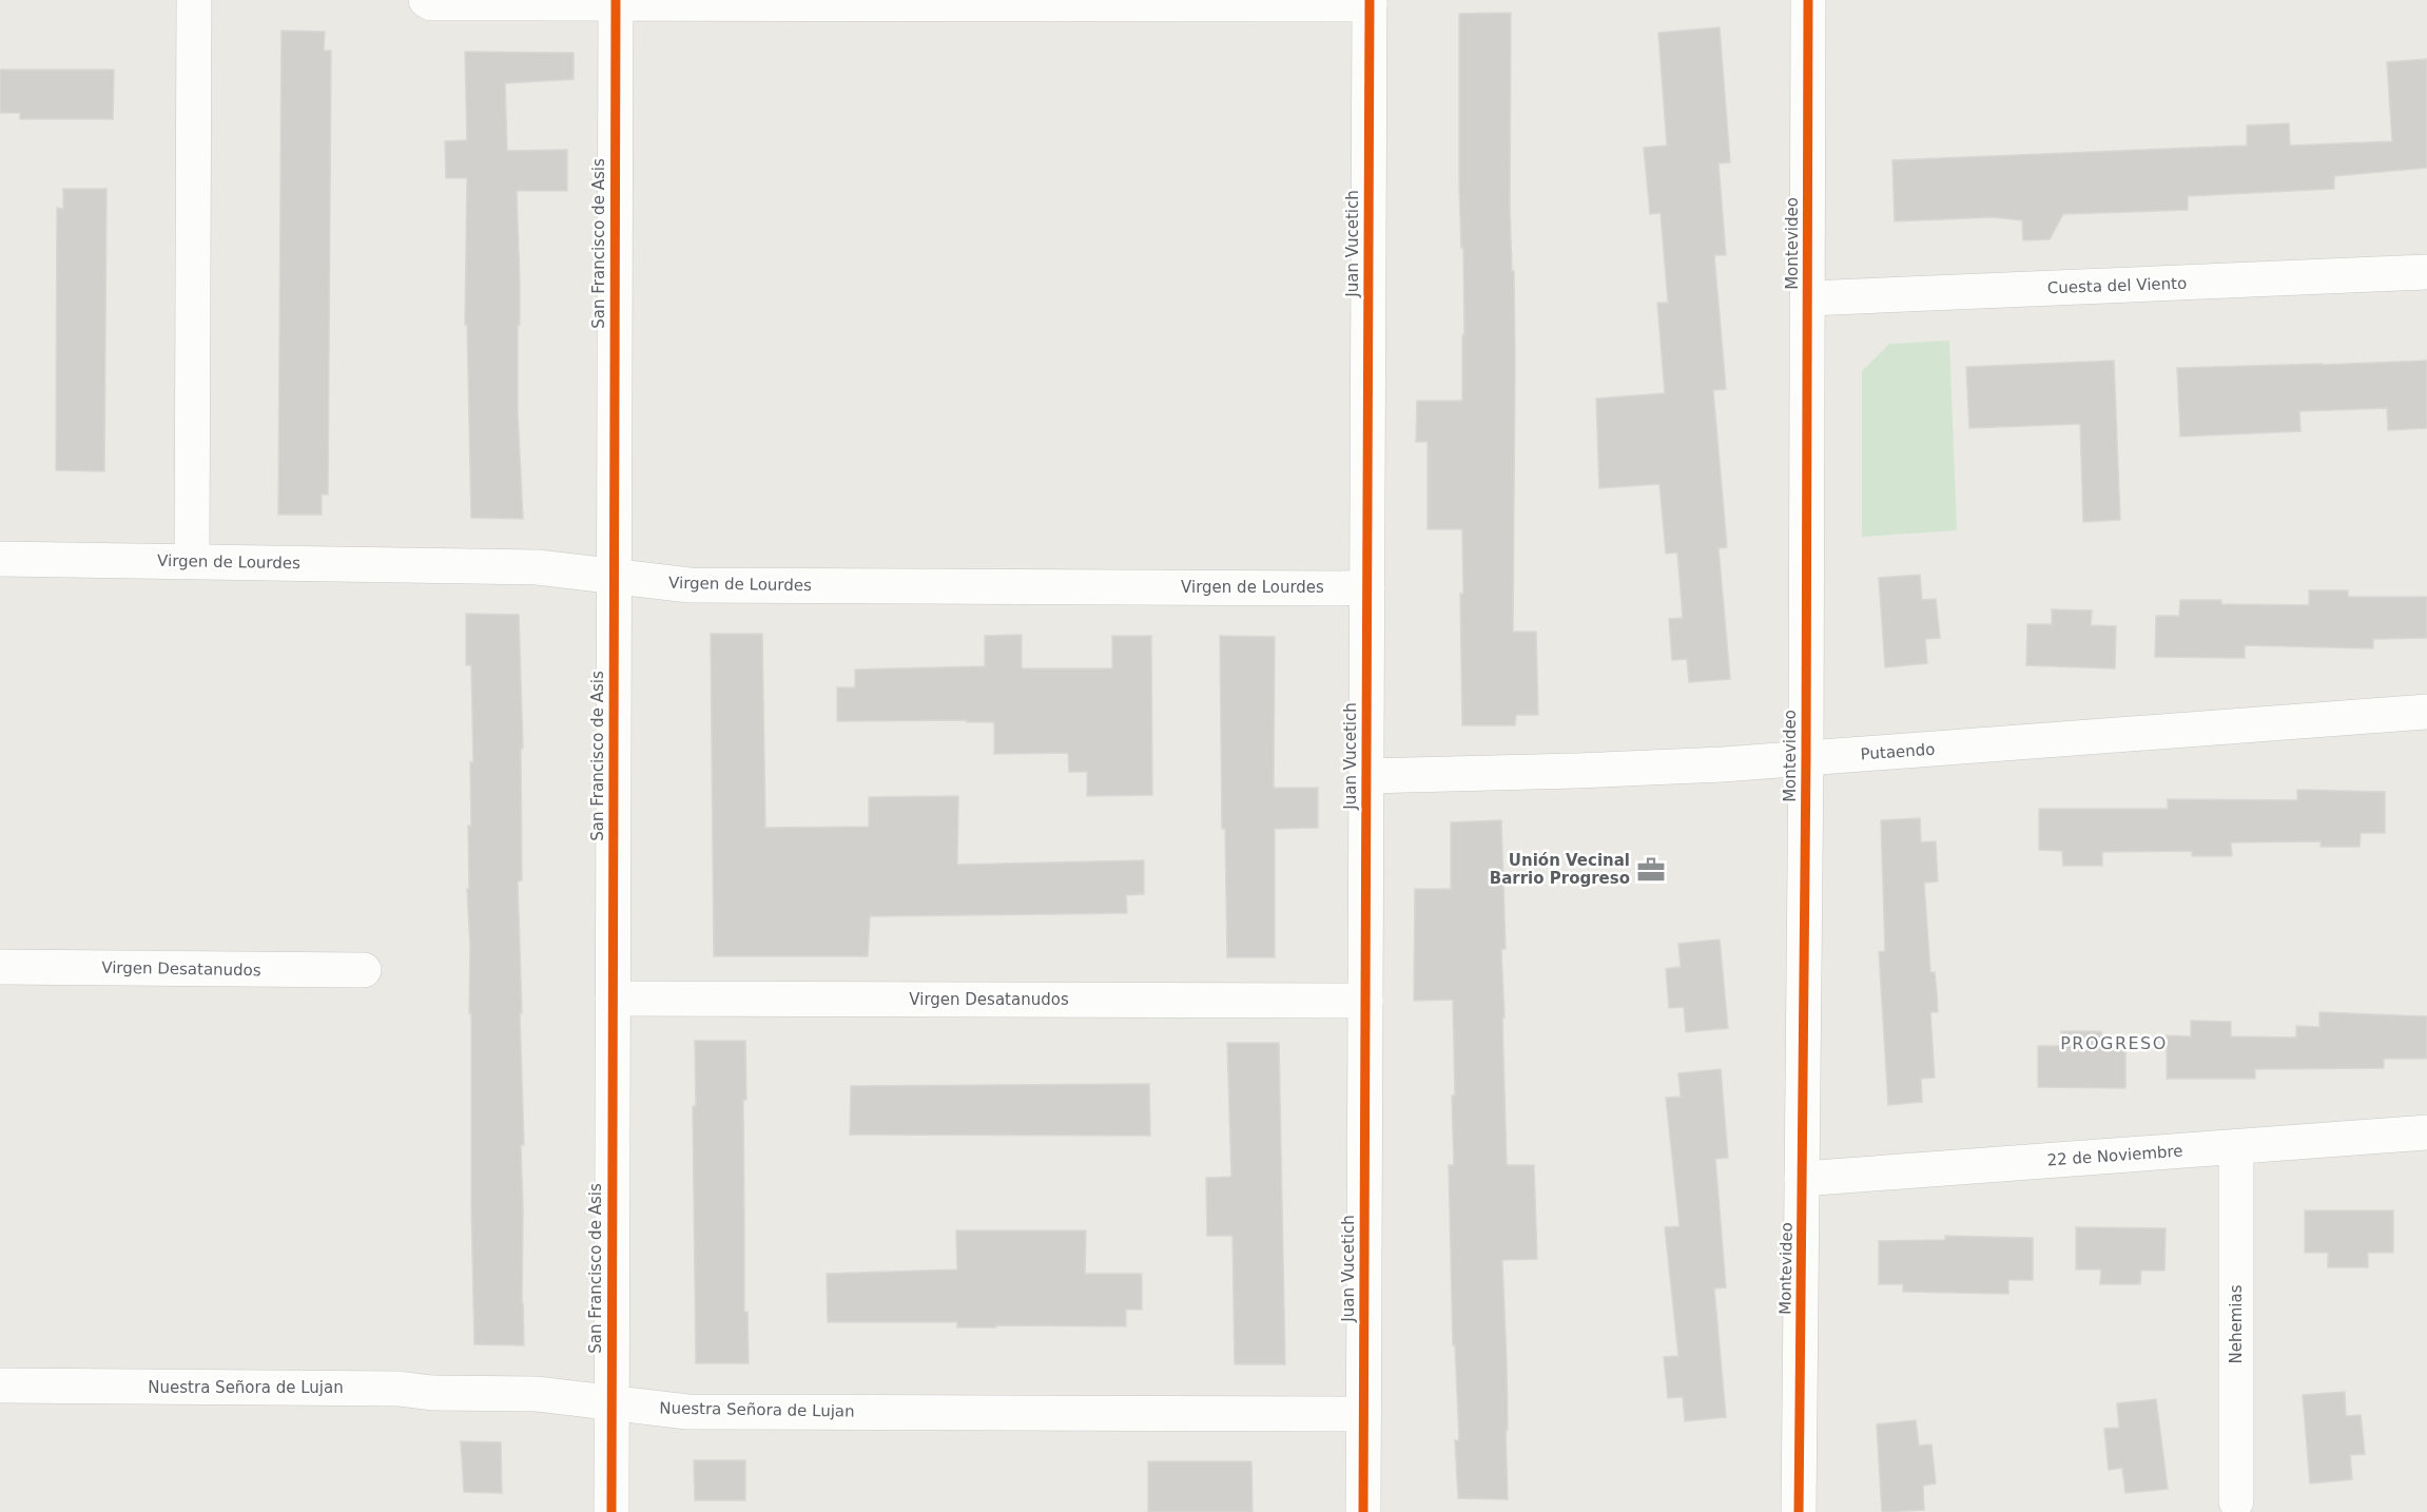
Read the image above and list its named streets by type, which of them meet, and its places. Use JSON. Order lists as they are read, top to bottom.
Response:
{
  "streets": {
    "street": [
      "San Francisco de Asis",
      "Juan Vucetich",
      "Montevideo",
      "Cuesta del Viento",
      "Virgen de Lourdes",
      "Putaendo",
      "Virgen Desatanudos",
      "22 de Noviembre",
      "Nehemias",
      "Nuestra Señora de Lujan"
    ]
  },
  "crossings": [
    ["San Francisco de Asis", "Virgen de Lourdes"],
    ["San Francisco de Asis", "Virgen Desatanudos"],
    ["San Francisco de Asis", "Nuestra Señora de Lujan"],
    ["Juan Vucetich", "Virgen de Lourdes"],
    ["Juan Vucetich", "Putaendo"],
    ["Juan Vucetich", "Virgen Desatanudos"],
    ["Juan Vucetich", "Nuestra Señora de Lujan"],
    ["Montevideo", "Cuesta del Viento"],
    ["Montevideo", "Putaendo"],
    ["Montevideo", "22 de Noviembre"],
    ["22 de Noviembre", "Nehemias"]
  ],
  "districts": ["PROGRESO"],
  "places": {
    "office": ["Unión Vecinal Barrio Progreso"]
  }
}
